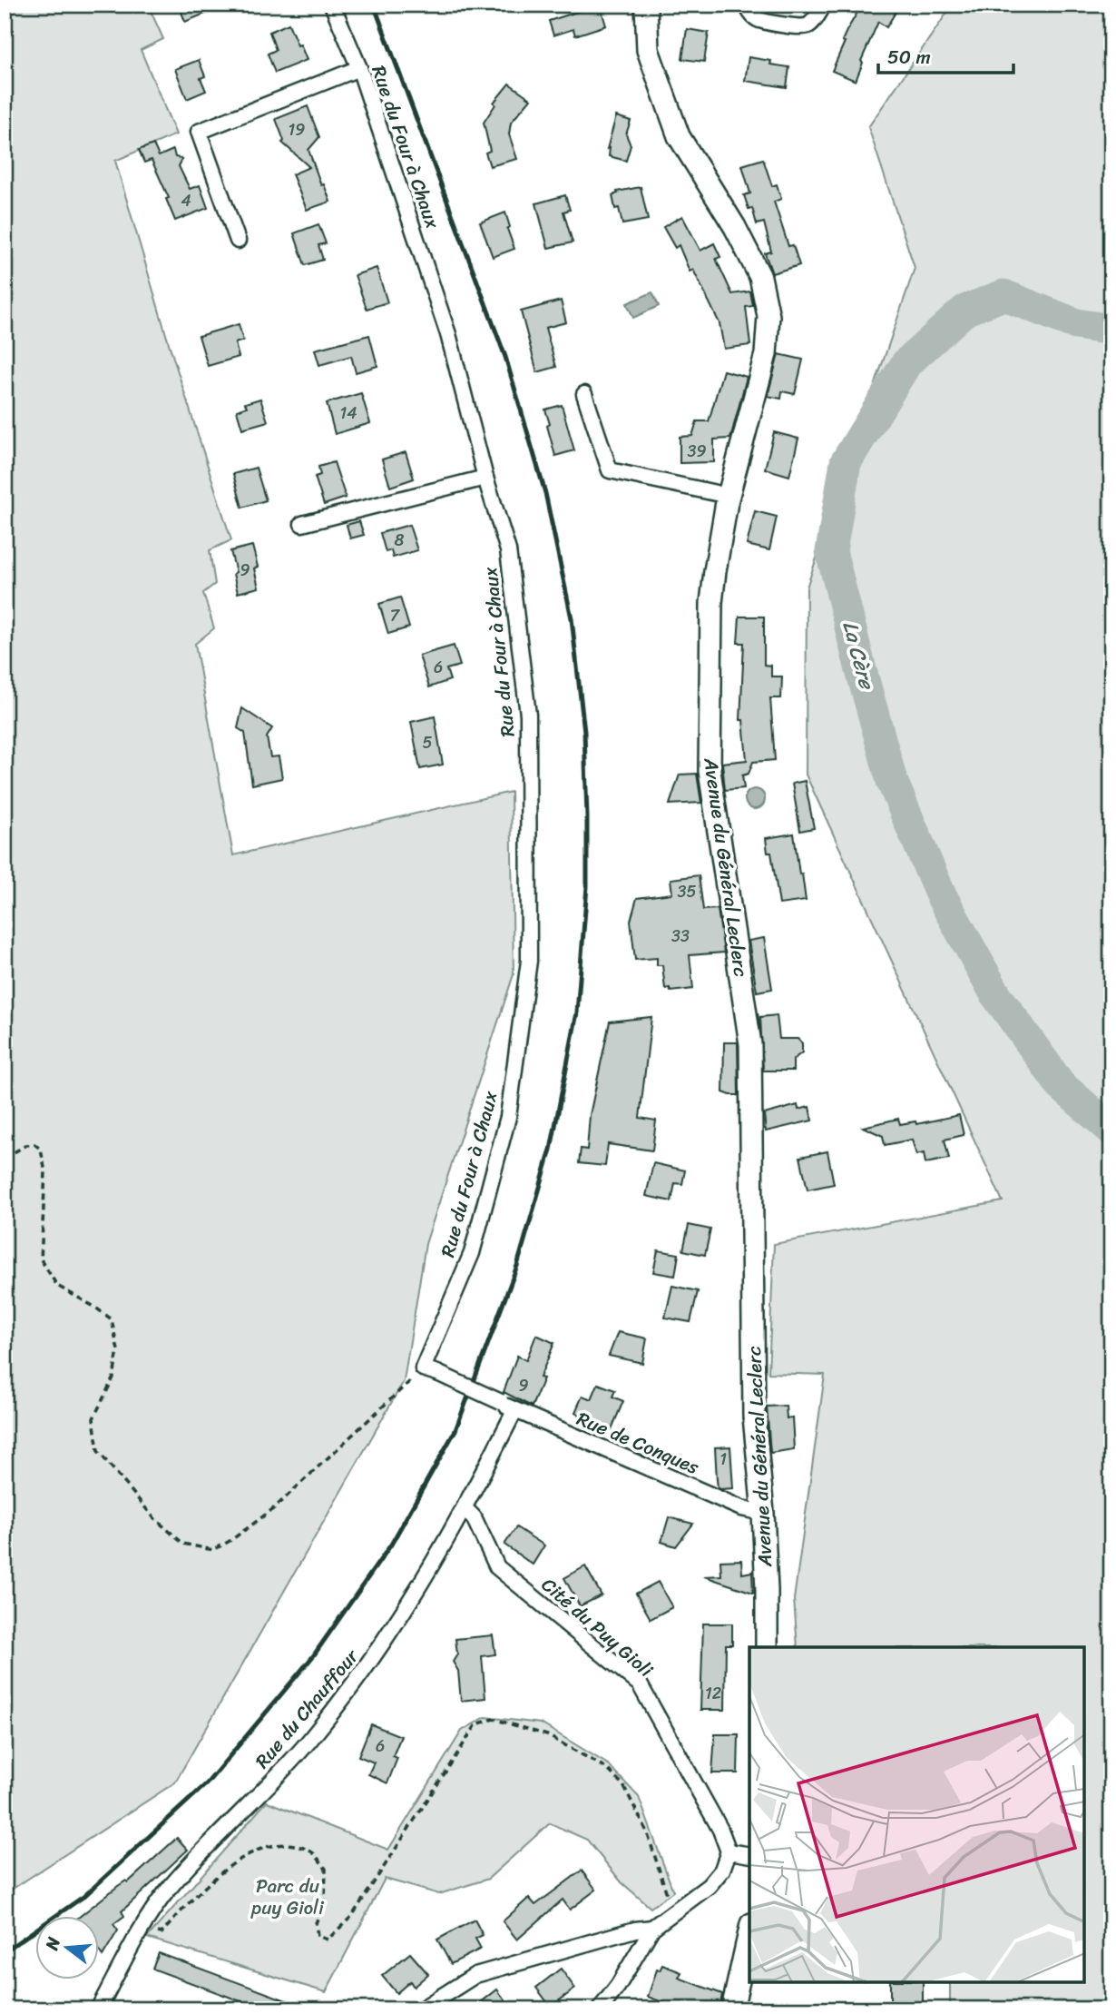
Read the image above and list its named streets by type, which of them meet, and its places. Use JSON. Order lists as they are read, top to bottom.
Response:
{
  "streets": {
    "street": [
      "Rue du Four à Chaux",
      "Avenue du Général Leclerc",
      "Rue de Conques",
      "Cité du Puy Gioli",
      "Rue du Chauffour"
    ]
  },
  "crossings": [
    ["Rue du Four à Chaux", "Rue de Conques"],
    ["Avenue du Général Leclerc", "Rue de Conques"],
    ["Rue de Conques", "Rue du Chauffour"],
    ["Cité du Puy Gioli", "Rue du Chauffour"]
  ],
  "water": ["La Cère"],
  "parks": ["Parc du puy Gioli"],
  "house_numbers": [
    "19",
    "4",
    "14",
    "39",
    "8",
    "9",
    "7",
    "6",
    "5",
    "35",
    "33",
    "9",
    "1",
    "12",
    "6"
  ],
  "scale_bar": "50 m",
  "north": "left"
}
